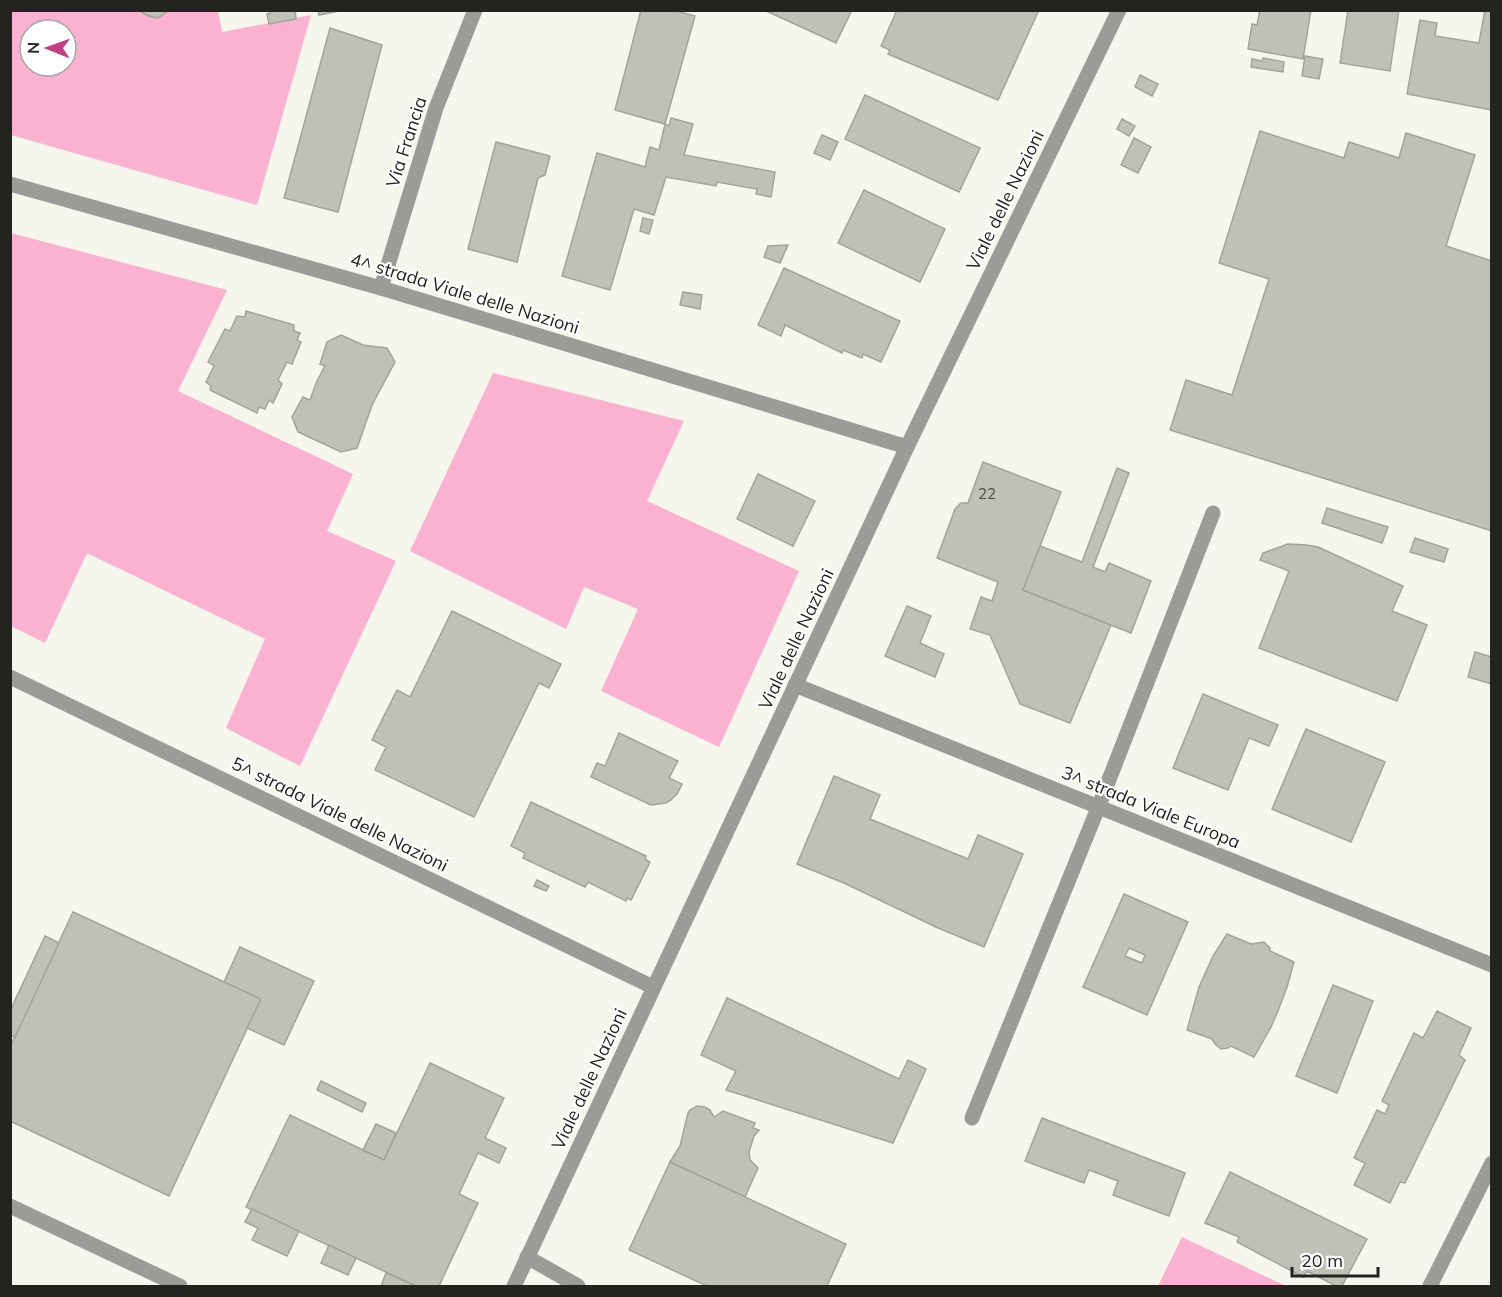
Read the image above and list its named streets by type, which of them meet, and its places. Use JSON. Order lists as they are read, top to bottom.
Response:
{
  "streets": {
    "street": [
      "Via Francia",
      "Viale delle Nazioni",
      "4^ strada Viale delle Nazioni",
      "3^ strada Viale Europa",
      "5^ strada Viale delle Nazioni"
    ]
  },
  "crossings": [
    ["Via Francia", "4^ strada Viale delle Nazioni"],
    ["Viale delle Nazioni", "4^ strada Viale delle Nazioni"],
    ["Viale delle Nazioni", "3^ strada Viale Europa"],
    ["Viale delle Nazioni", "5^ strada Viale delle Nazioni"]
  ],
  "house_numbers": ["22"],
  "scale_bar": "20 m",
  "north": "left"
}
